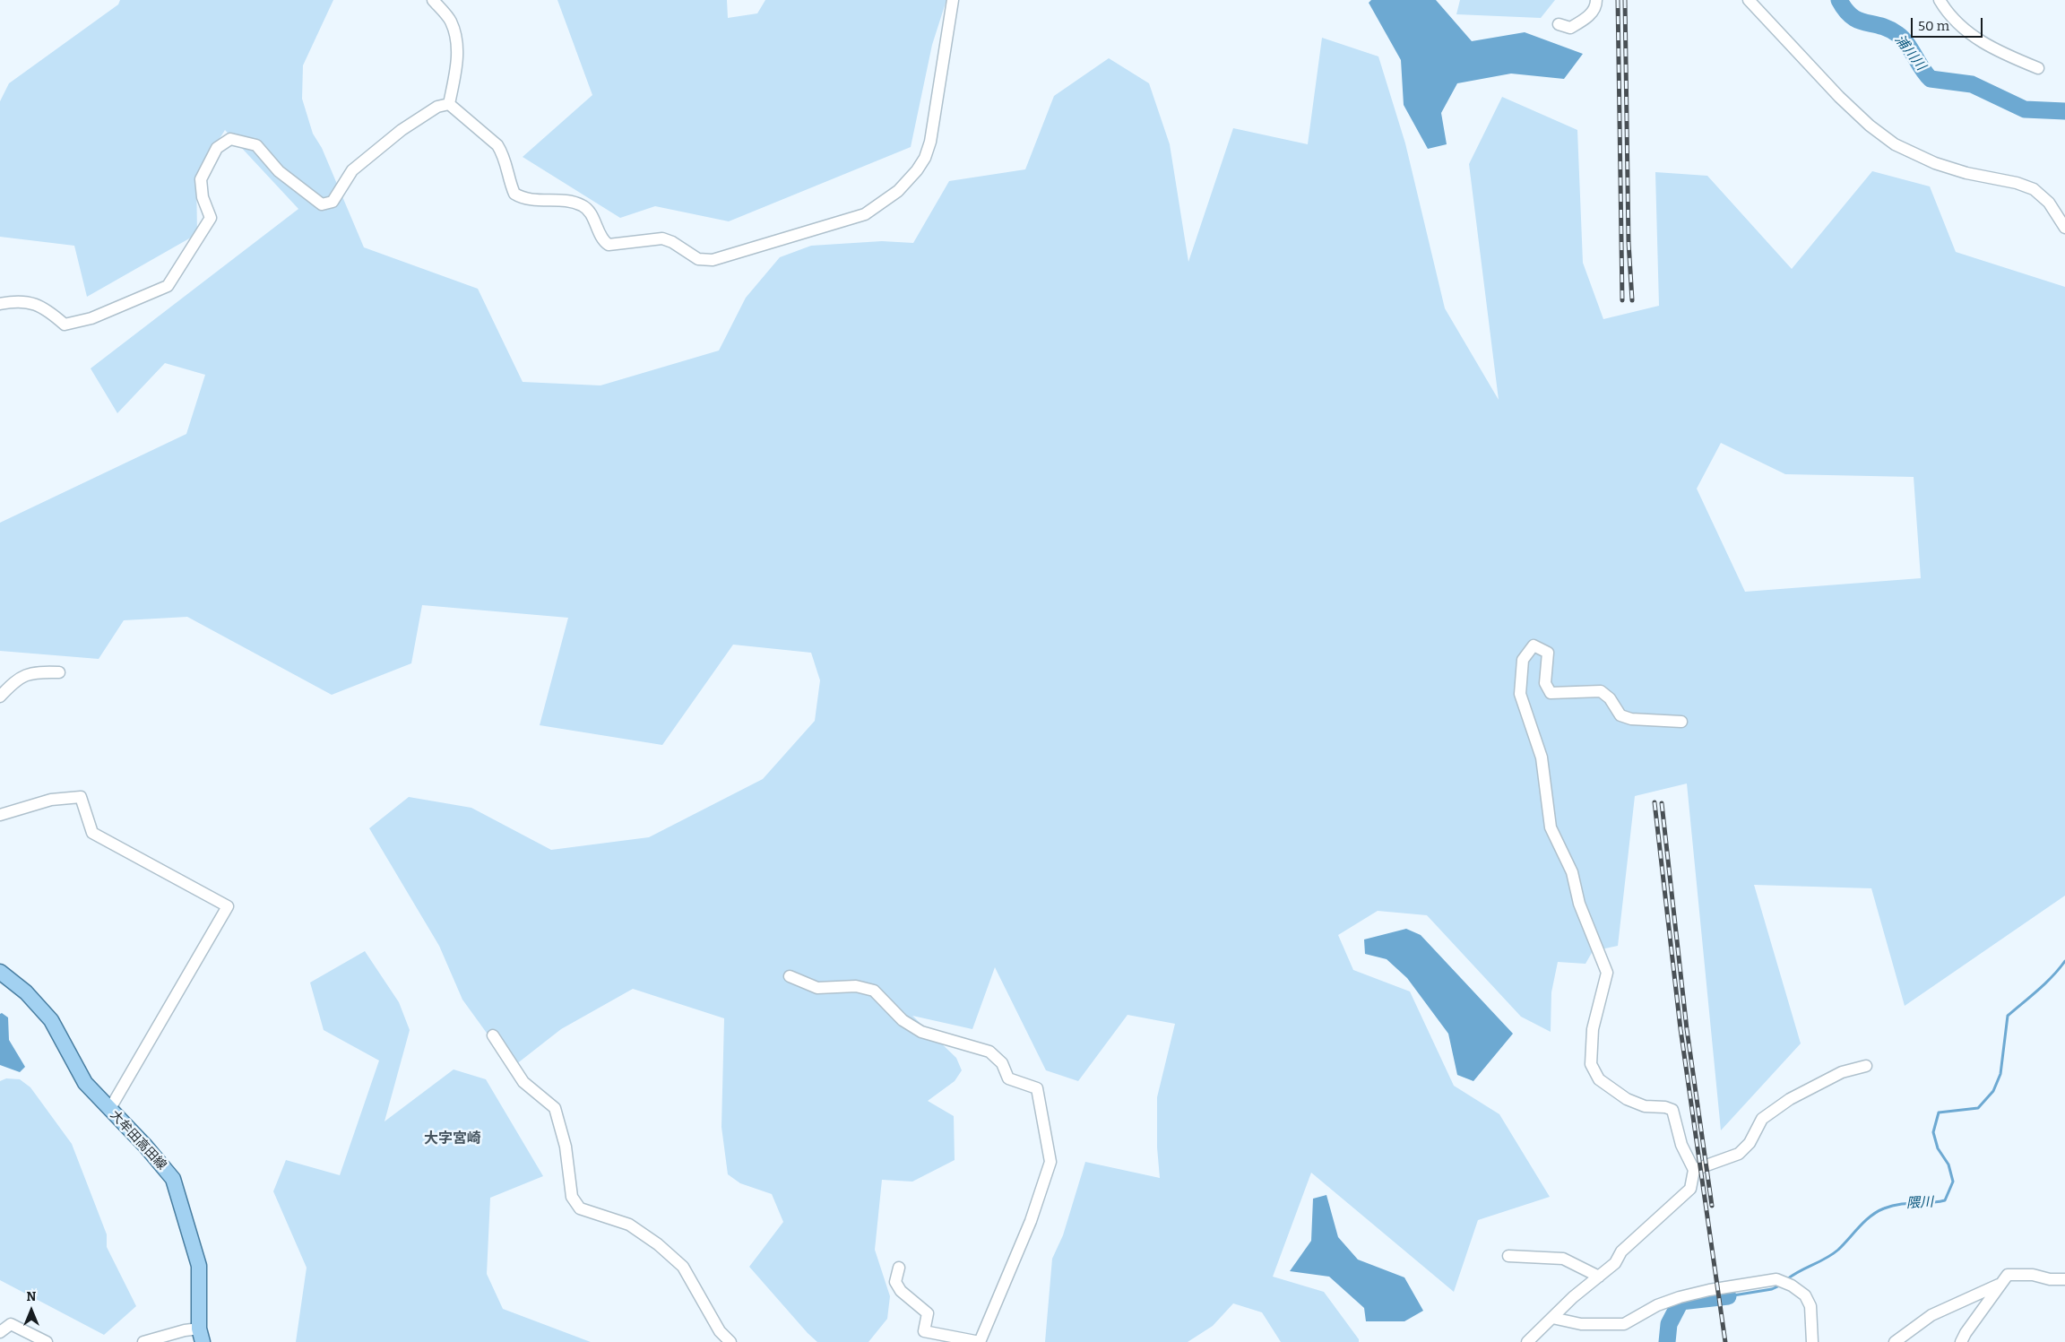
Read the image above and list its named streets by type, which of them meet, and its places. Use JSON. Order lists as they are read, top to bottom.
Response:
{
  "streets": {
    "main road": ["大牟田高田線"]
  },
  "districts": ["大字宮崎"],
  "water": ["浦川川", "隈川"],
  "scale_bar": "50 m",
  "north": "top"
}
